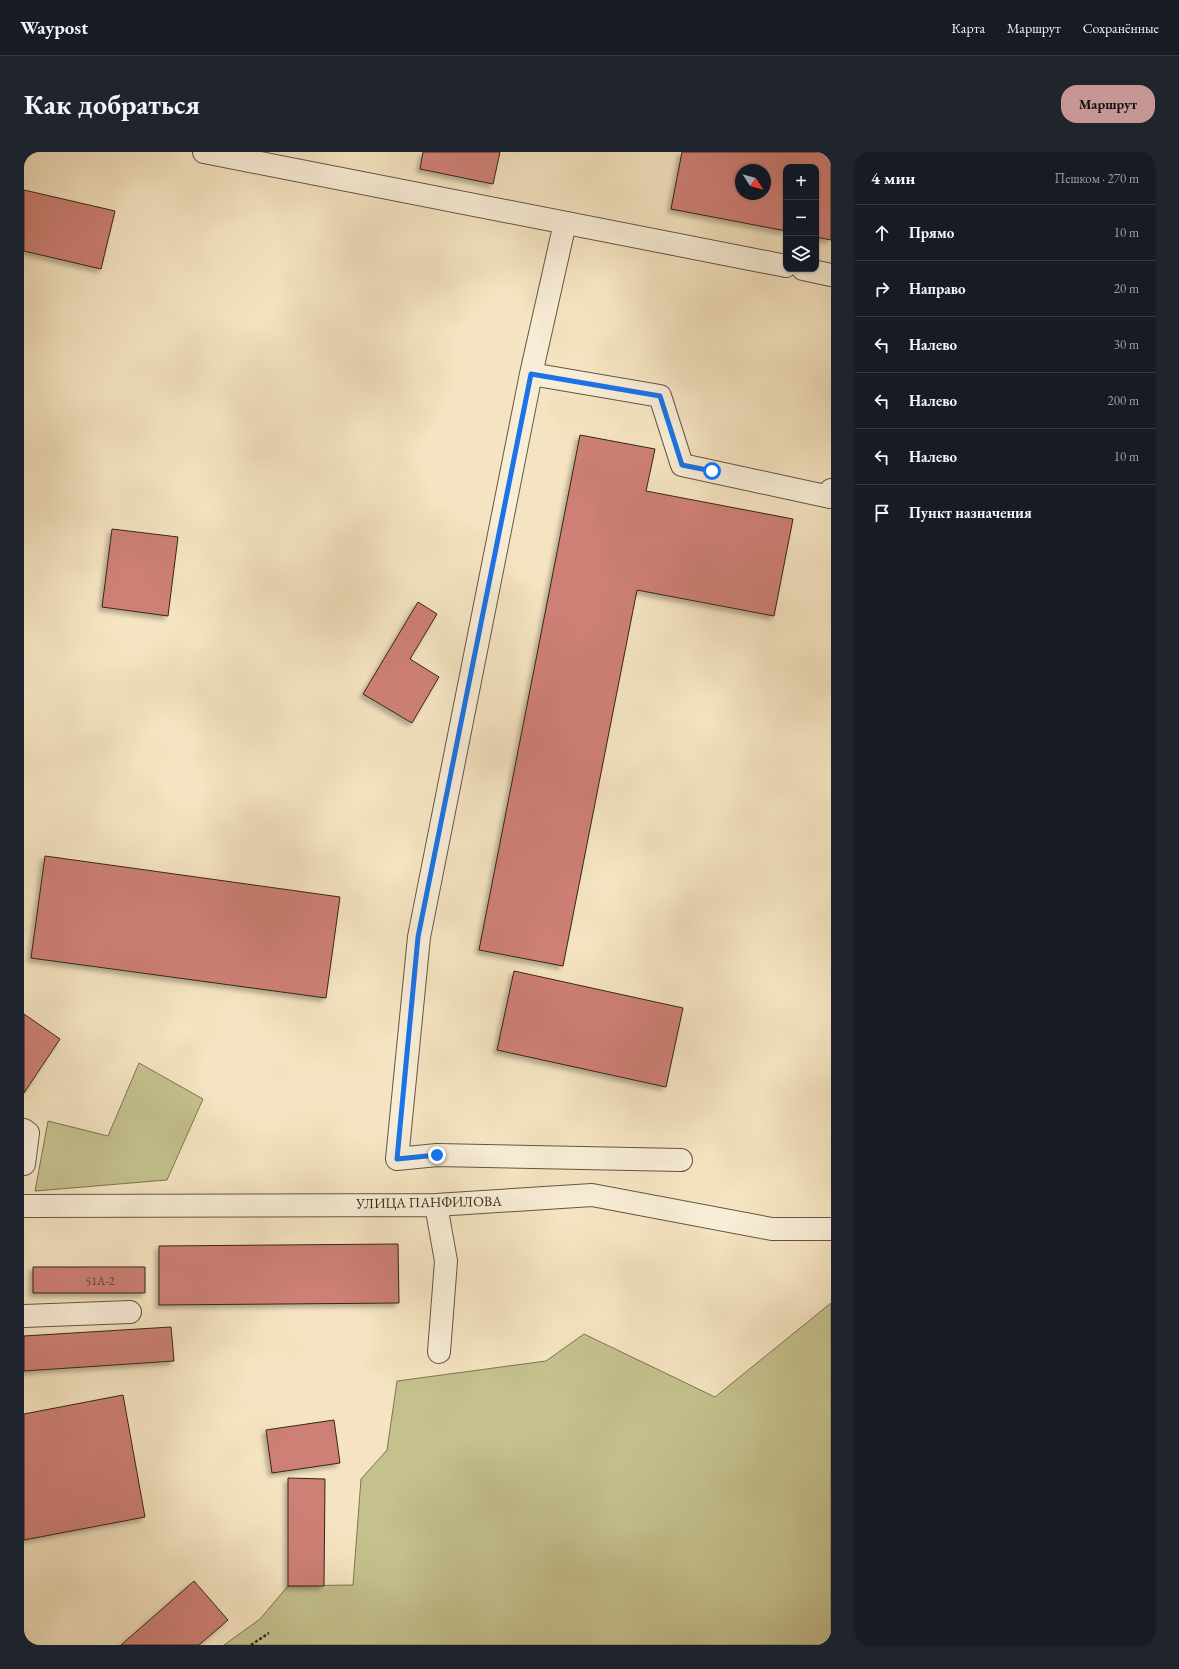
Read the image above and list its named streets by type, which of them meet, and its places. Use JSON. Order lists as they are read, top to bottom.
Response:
{
  "streets": {
    "street": ["УЛИЦА ПАНФИЛОВА"]
  },
  "house_numbers": ["51А-2"],
  "north": "bottom right",
  "page": {
    "header": "Waypost",
    "nav": ["Карта", "Маршрут", "Сохранённые"],
    "buttons": "Маршрут",
    "title": "Как добраться",
    "heading": ["4 мин", "Пешком · 270 m"],
    "map_buttons": ["+", "−"],
    "list": [
      ["Прямо", "10 m"],
      ["Направо", "20 m"],
      ["Налево", "30 m"],
      ["Налево", "200 m"],
      ["Налево", "10 m"],
      "Пункт назначения"
    ]
  }
}
